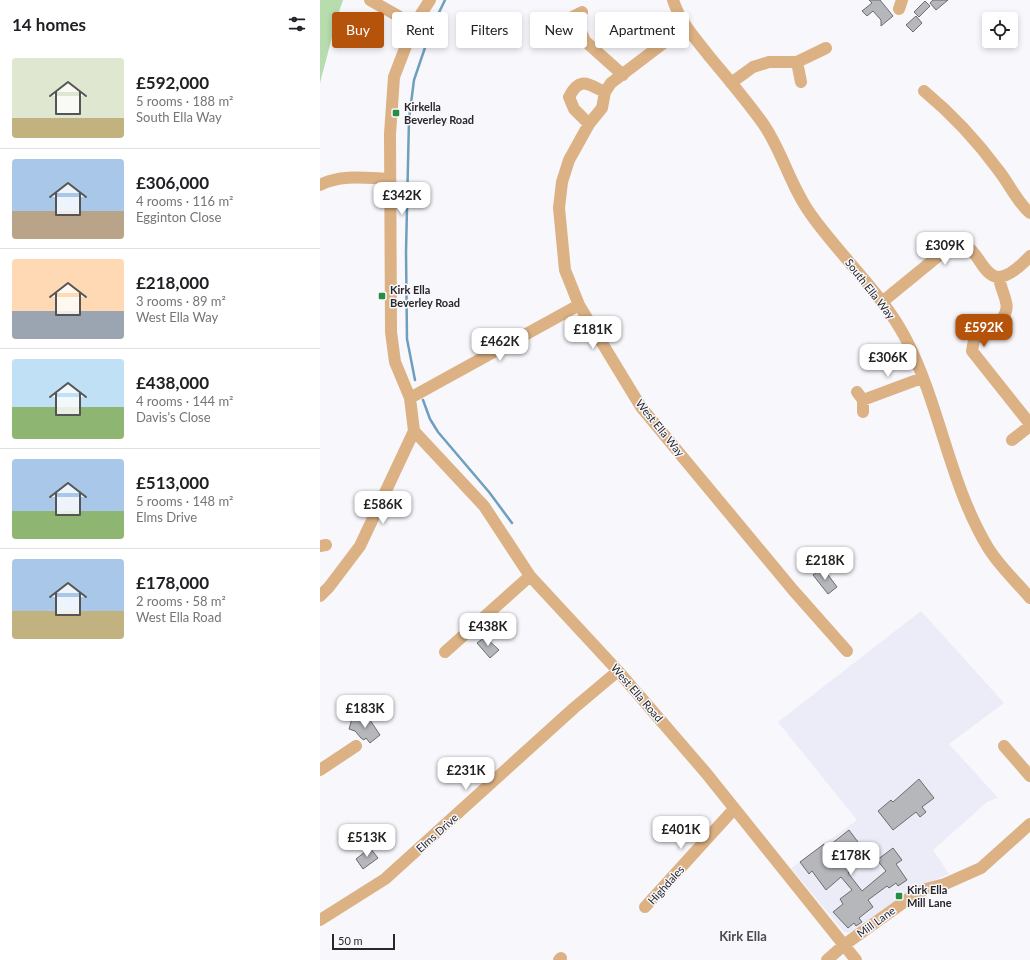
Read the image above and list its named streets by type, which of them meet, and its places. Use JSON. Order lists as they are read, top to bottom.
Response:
{
  "streets": {
    "street": [
      "South Ella Way",
      "West Ella Way",
      "West Ella Road",
      "Elms Drive",
      "Highdales",
      "Mill Lane"
    ]
  },
  "crossings": [
    ["West Ella Road", "Elms Drive"],
    ["West Ella Road", "Highdales"],
    ["West Ella Road", "Mill Lane"]
  ],
  "districts": ["Kirk Ella"],
  "places": {
    "transit": ["Kirkella Beverley Road", "Kirk Ella Beverley Road", "Kirk Ella Mill Lane"]
  },
  "scale_bar": "50 m",
  "page": {
    "heading": "14 homes",
    "chip": [
      "Buy",
      "Rent",
      "Filters",
      "New",
      "Apartment"
    ],
    "list": [
      {
        "name": "£592,000",
        "note": "5 rooms · 188 m² · South Ella Way"
      },
      {
        "name": "£306,000",
        "note": "4 rooms · 116 m² · Egginton Close"
      },
      {
        "name": "£218,000",
        "note": "3 rooms · 89 m² · West Ella Way"
      },
      {
        "name": "£438,000",
        "note": "4 rooms · 144 m² · Davis's Close"
      },
      {
        "name": "£513,000",
        "note": "5 rooms · 148 m² · Elms Drive"
      },
      {
        "name": "£178,000",
        "note": "2 rooms · 58 m² · West Ella Road"
      }
    ],
    "price": [
      "£342K",
      "£309K",
      "£592K",
      "£181K",
      "£462K",
      "£306K",
      "£586K",
      "£218K",
      "£438K",
      "£183K",
      "£231K",
      "£401K",
      "£513K",
      "£178K"
    ],
    "scale": "50 m"
  }
}
